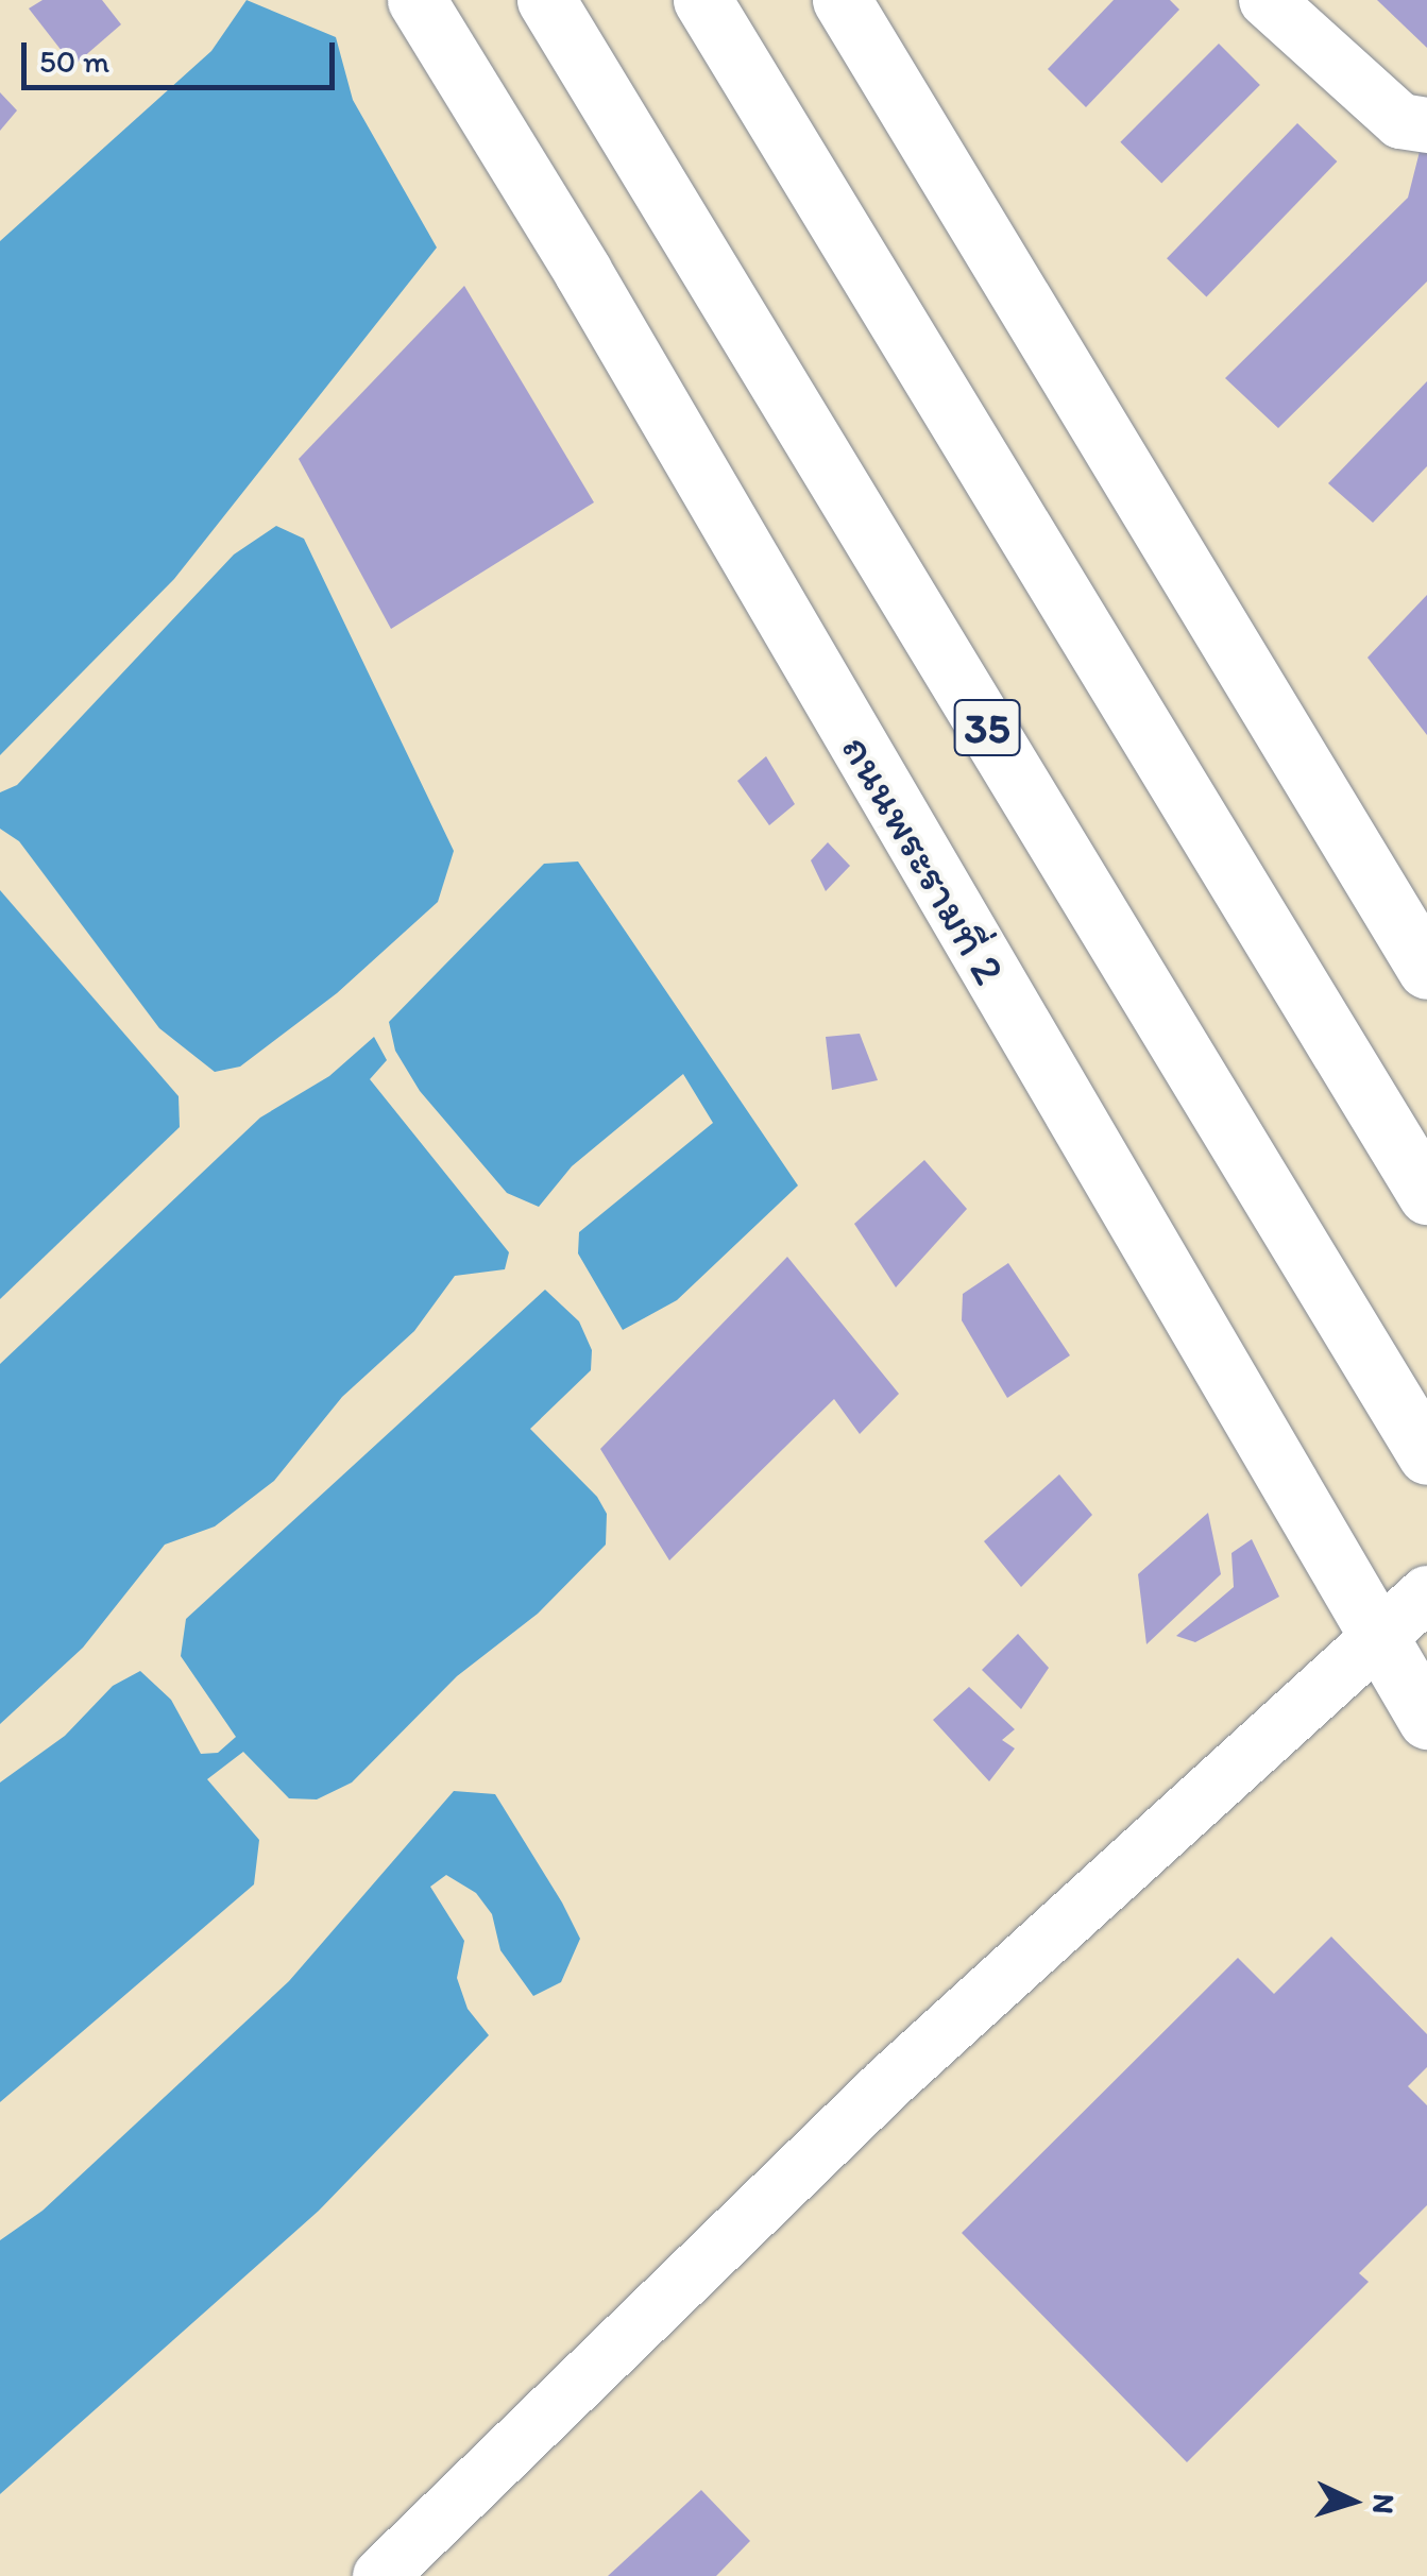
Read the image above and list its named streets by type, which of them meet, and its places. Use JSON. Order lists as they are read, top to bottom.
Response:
{
  "streets": {
    "main road": ["35", "ถนนพระรามที่ 2"]
  },
  "scale_bar": "50 m",
  "north": "right"
}
